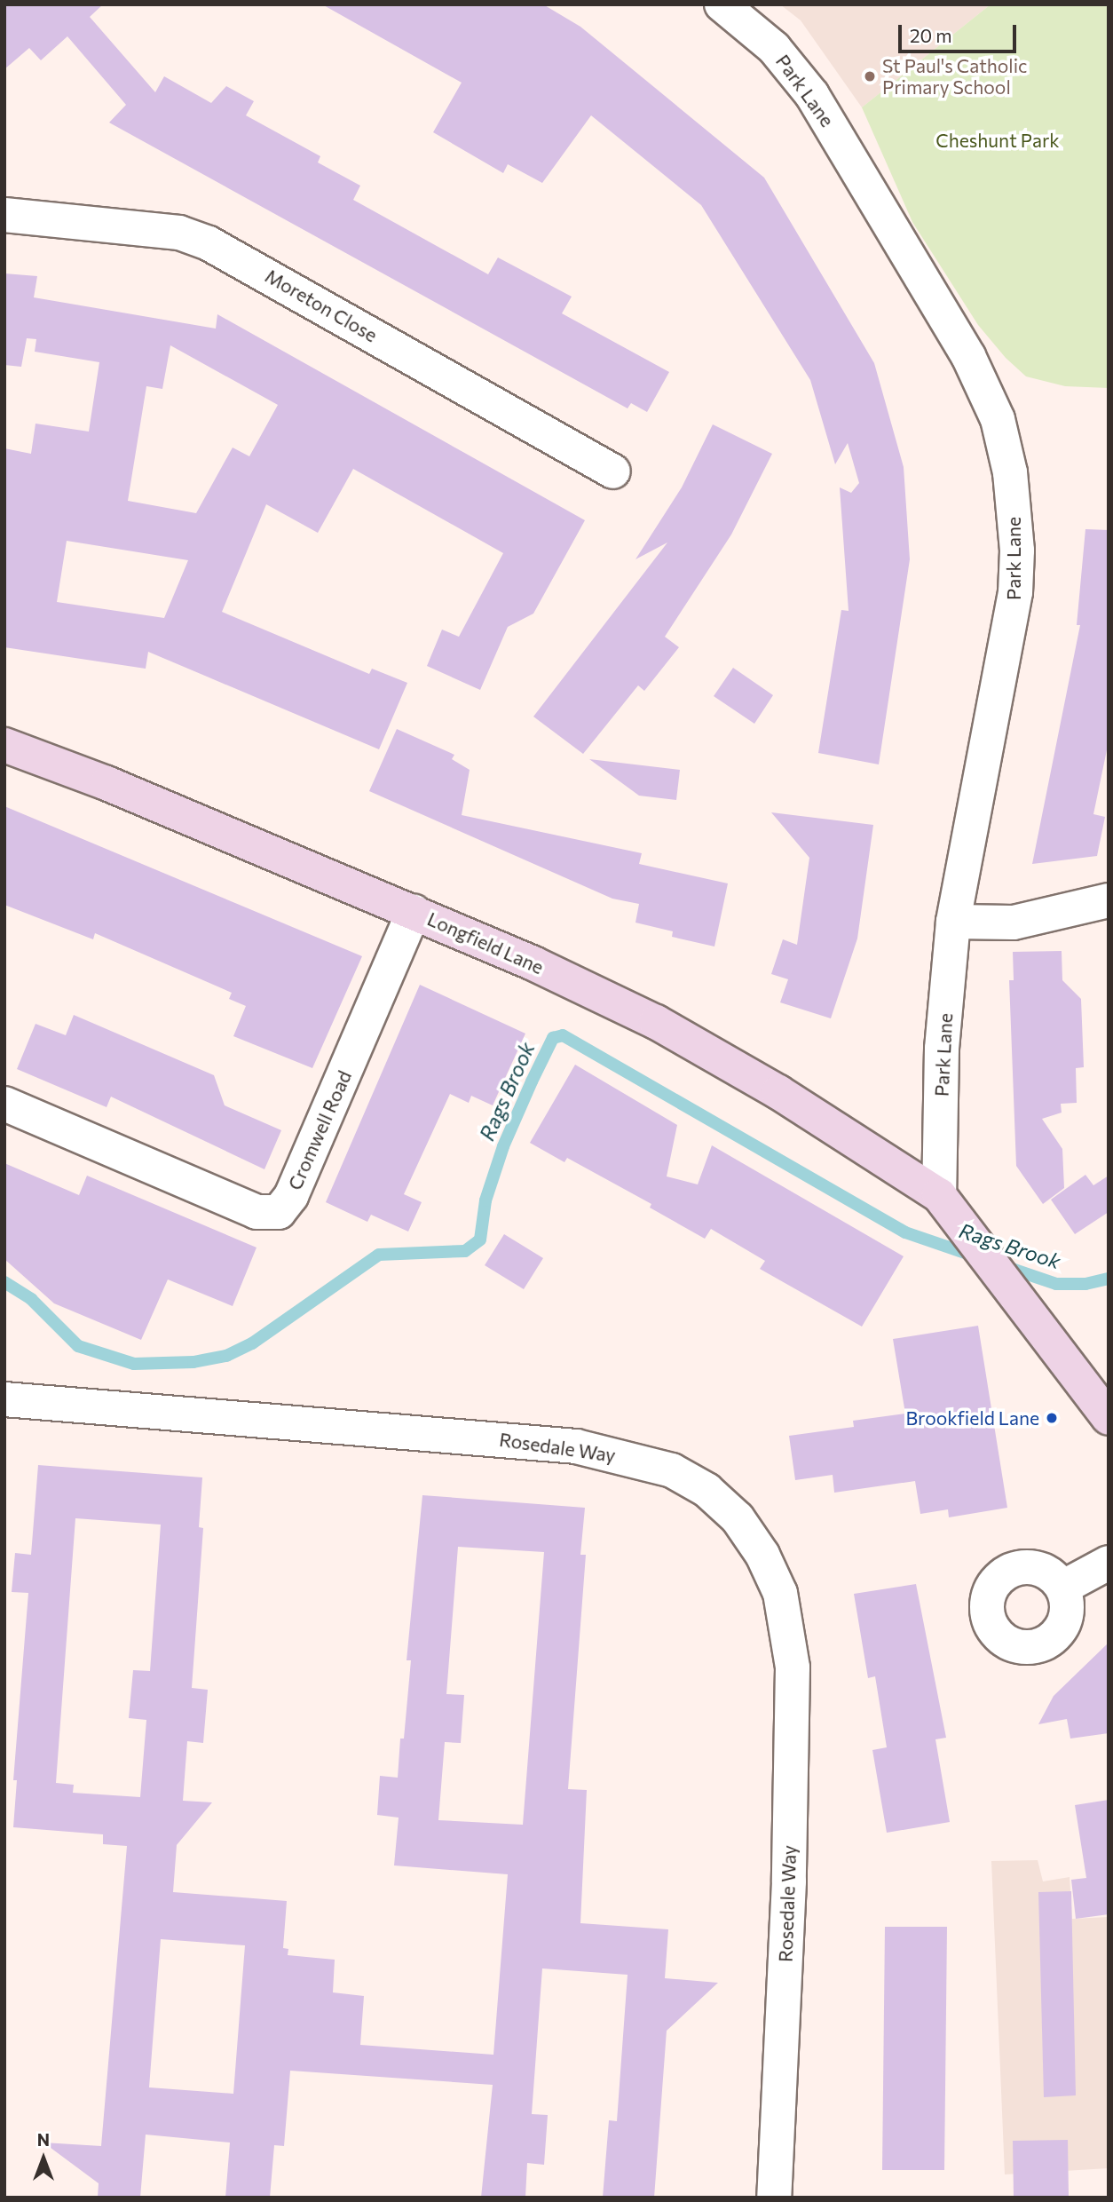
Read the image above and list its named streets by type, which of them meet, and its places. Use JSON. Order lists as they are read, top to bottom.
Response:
{
  "streets": {
    "street": [
      "Park Lane",
      "Moreton Close",
      "Longfield Lane",
      "Cromwell Road",
      "Rosedale Way"
    ]
  },
  "crossings": [
    ["Park Lane", "Longfield Lane"],
    ["Longfield Lane", "Cromwell Road"]
  ],
  "water": ["Rags Brook"],
  "parks": ["Cheshunt Park"],
  "places": ["St Paul's Catholic Primary School", "Brookfield Lane"],
  "scale_bar": "20 m",
  "north": "top"
}
